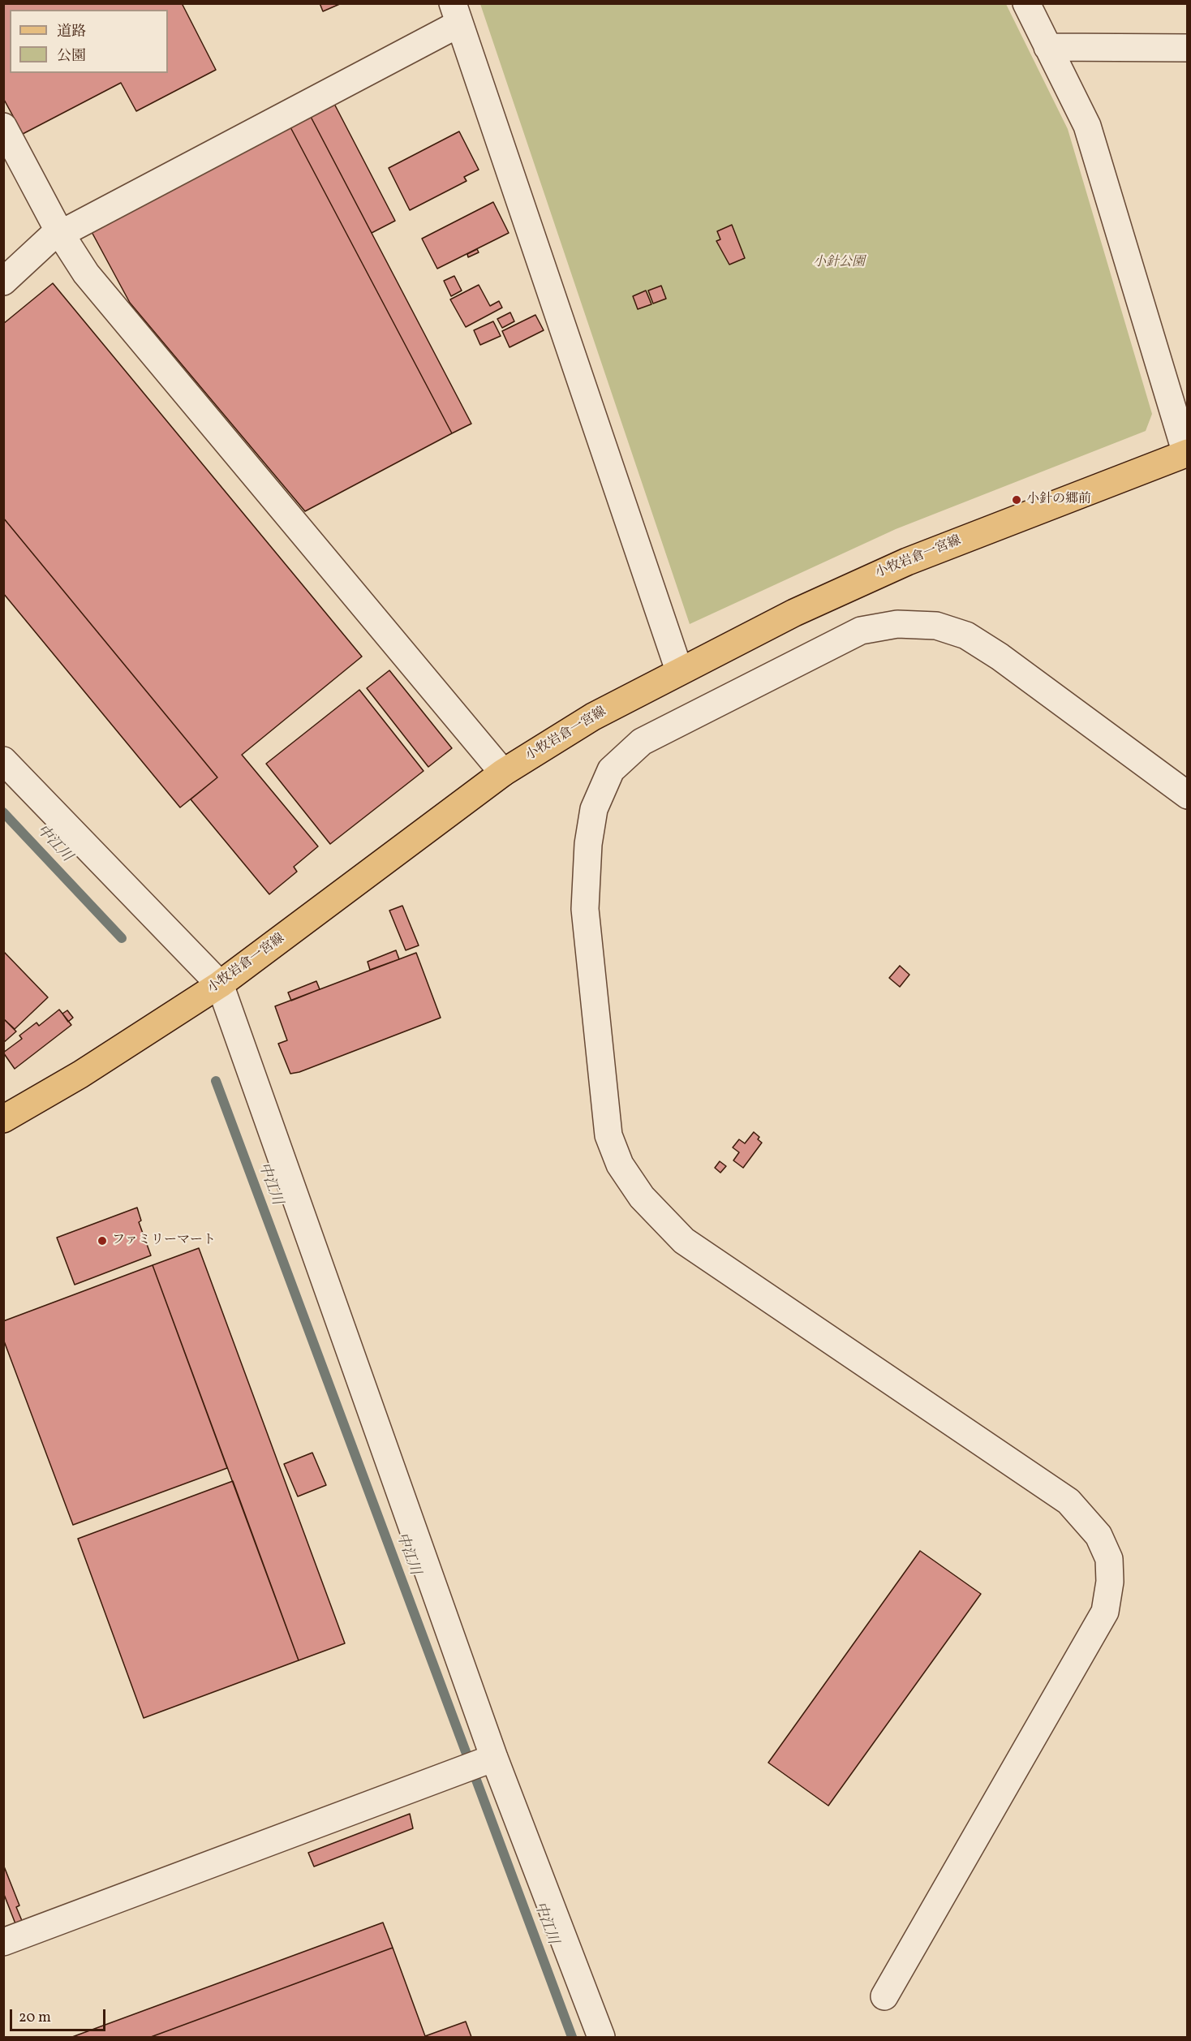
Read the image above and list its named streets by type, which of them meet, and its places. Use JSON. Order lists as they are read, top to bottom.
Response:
{
  "streets": {
    "main road": ["小牧岩倉一宮線"]
  },
  "water": ["中江川"],
  "parks": ["小針公園"],
  "places": ["小針の郷前", "ファミリーマート"],
  "legend": ["道路", "公園"],
  "scale_bar": "20 m"
}
